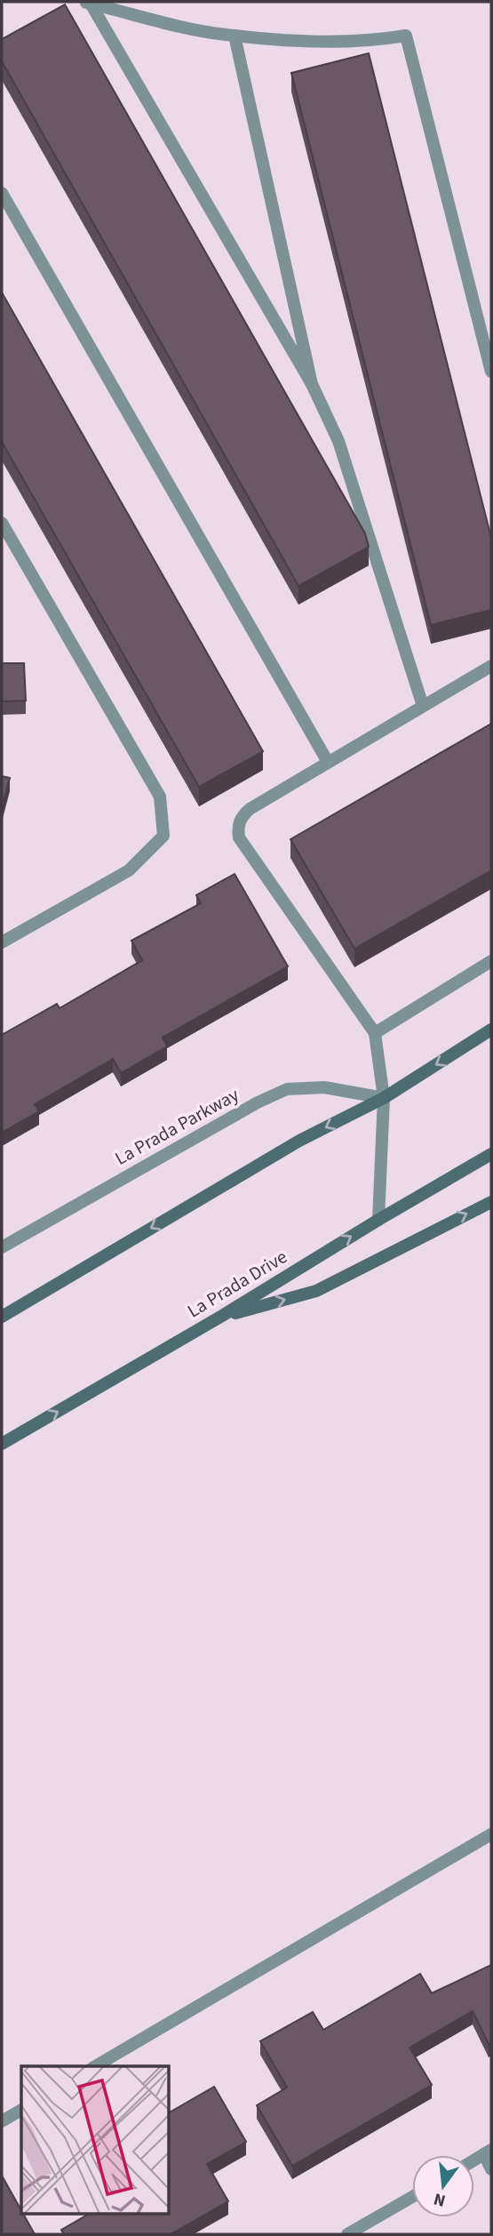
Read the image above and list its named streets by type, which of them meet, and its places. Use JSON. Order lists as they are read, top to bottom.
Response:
{
  "streets": {
    "main road": ["La Prada Drive"],
    "street": ["La Prada Parkway"]
  },
  "north": "bottom"
}
